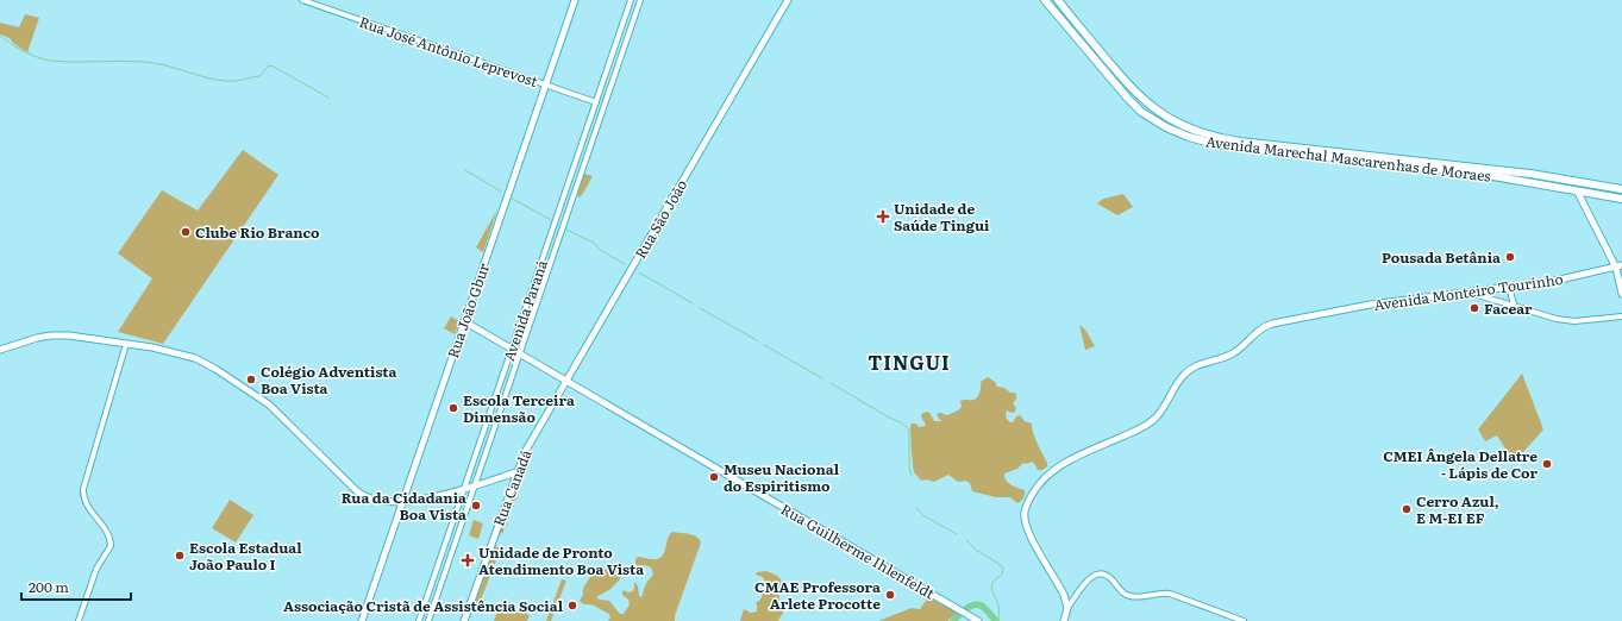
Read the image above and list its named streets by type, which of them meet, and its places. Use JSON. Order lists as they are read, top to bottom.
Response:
{
  "streets": {
    "highway": ["Avenida Marechal Mascarenhas de Moraes"],
    "main road": [
      "Rua São João",
      "Avenida Monteiro Tourinho",
      "Rua João Gbur",
      "Rua Canadá",
      "Rua Guilherme Ihlenfeldt"
    ],
    "street": ["Rua José Antônio Leprevost", "Avenida Paraná"]
  },
  "crossings": [
    ["Rua José Antônio Leprevost", "Rua João Gbur"],
    ["Rua José Antônio Leprevost", "Avenida Paraná"],
    ["Rua São João", "Rua Canadá"],
    ["Rua São João", "Rua Guilherme Ihlenfeldt"],
    ["Rua João Gbur", "Rua Guilherme Ihlenfeldt"],
    ["Avenida Paraná", "Rua Guilherme Ihlenfeldt"]
  ],
  "districts": ["TINGUI"],
  "places": {
    "health": ["Unidade de Saúde Tingui", "Unidade de Pronto Atendimento Boa Vista"],
    "other": [
      "Clube Rio Branco",
      "Pousada Betânia",
      "Facear",
      "Colégio Adventista Boa Vista",
      "Escola Terceira Dimensão",
      "CMEI Ângela Dellatre - Lápis de Cor",
      "Museu Nacional do Espiritismo",
      "Rua da Cidadania Boa Vista",
      "Cerro Azul, E M-EI EF",
      "Escola Estadual João Paulo I",
      "CMAE Professora Arlete Procotte",
      "Associação Cristã de Assistência Social"
    ]
  },
  "scale_bar": "200 m"
}
